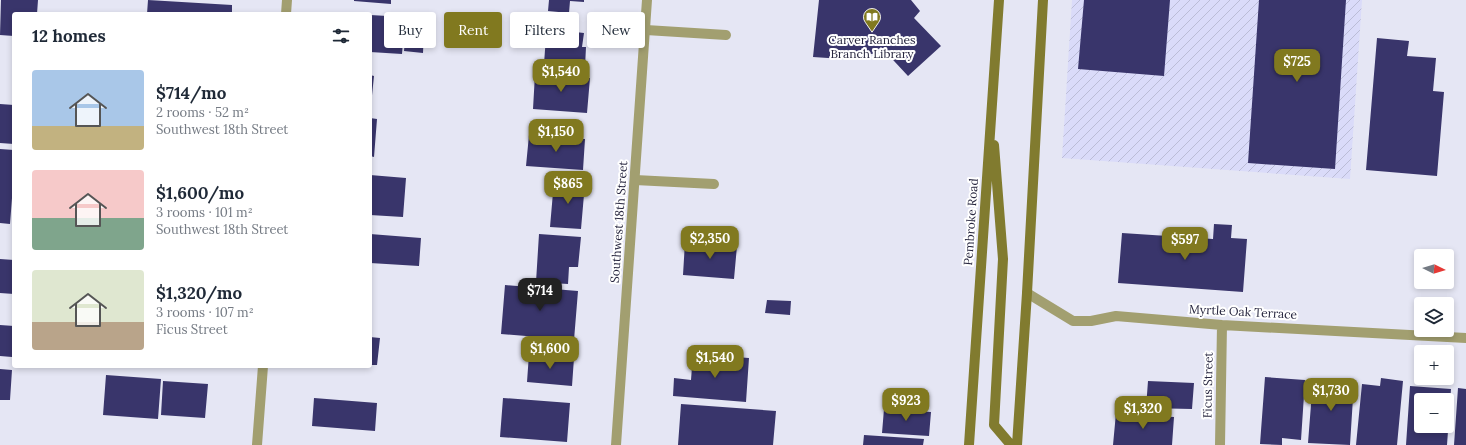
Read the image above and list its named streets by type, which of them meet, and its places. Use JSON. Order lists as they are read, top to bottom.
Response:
{
  "streets": {
    "main road": ["Pembroke Road"],
    "street": ["Southwest 18th Street", "Myrtle Oak Terrace", "Ficus Street"]
  },
  "crossings": [
    ["Myrtle Oak Terrace", "Ficus Street"]
  ],
  "places": {
    "library": ["Carver Ranches Branch Library"]
  },
  "north": "right",
  "page": {
    "chip": [
      "Buy",
      "Rent",
      "Filters",
      "New"
    ],
    "heading": "12 homes",
    "price": [
      "$725",
      "$1,540",
      "$1,150",
      "$865",
      "$2,350",
      "$597",
      "$714",
      "$1,600",
      "$1,540",
      "$1,730",
      "$923",
      "$1,320"
    ],
    "list": [
      {
        "name": "$714/mo",
        "note": "2 rooms · 52 m² · Southwest 18th Street"
      },
      {
        "name": "$1,600/mo",
        "note": "3 rooms · 101 m² · Southwest 18th Street"
      },
      {
        "name": "$1,320/mo",
        "note": "3 rooms · 107 m² · Ficus Street"
      }
    ],
    "map_buttons": ["+", "−"]
  }
}
